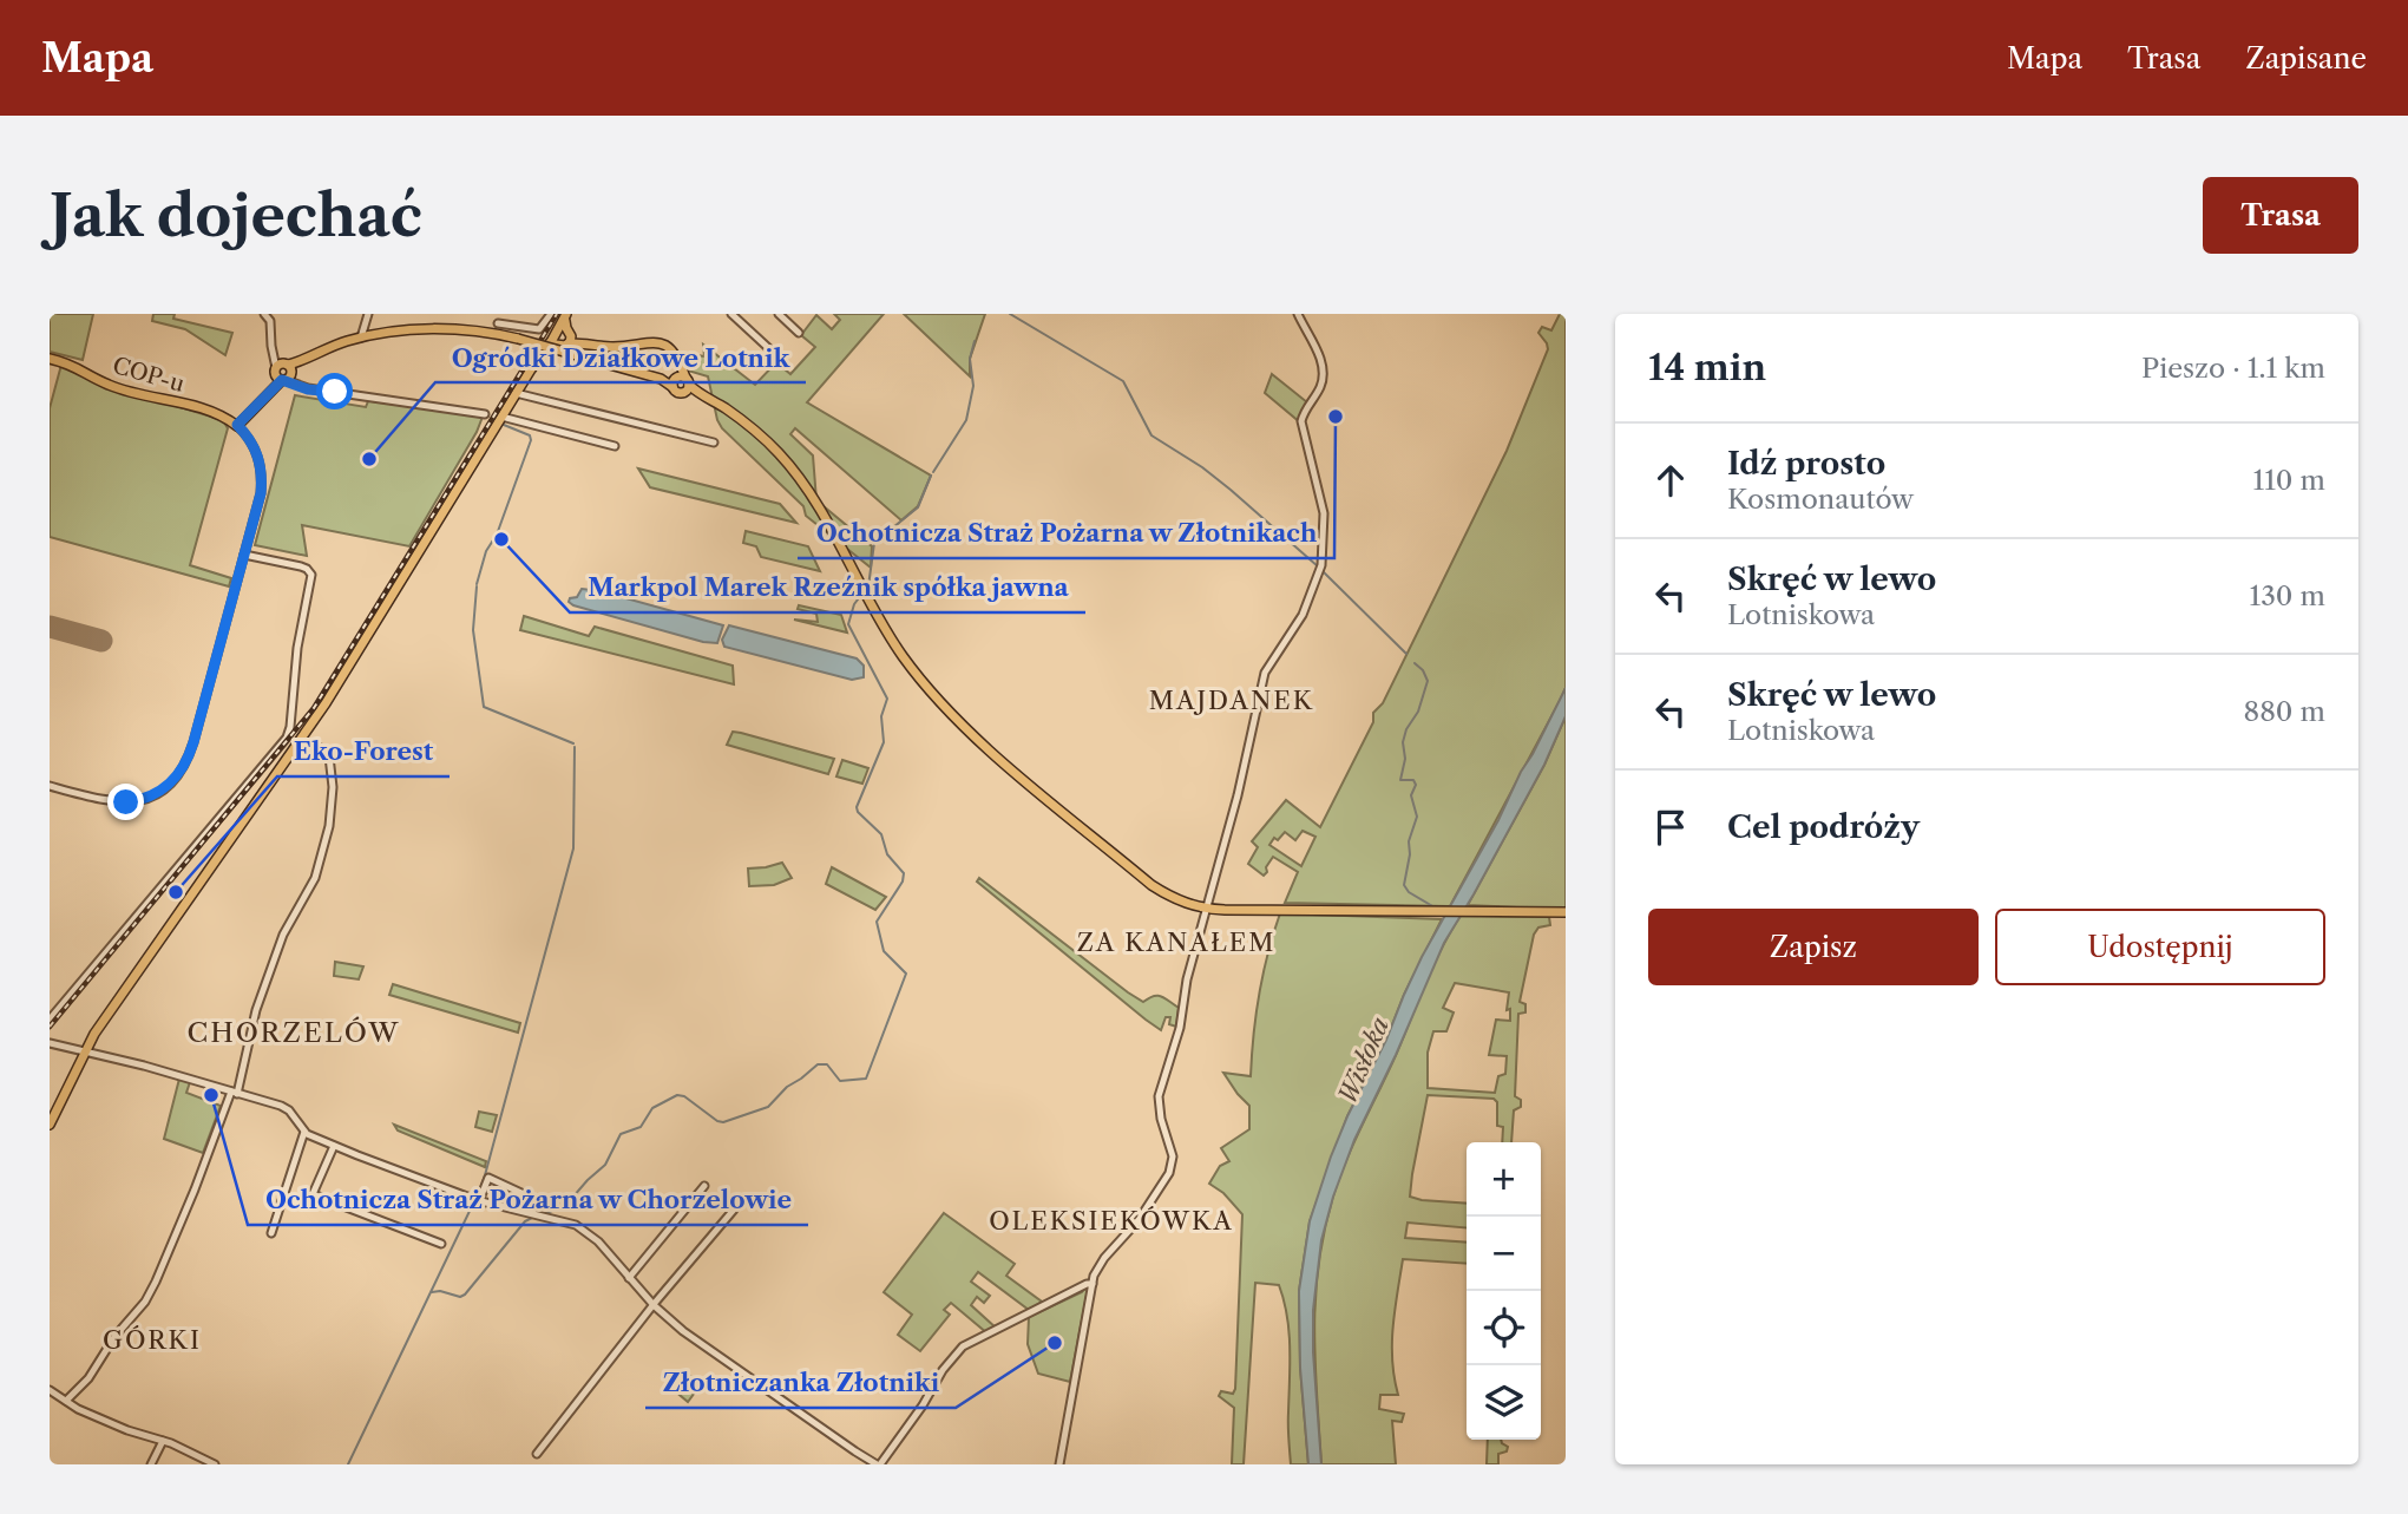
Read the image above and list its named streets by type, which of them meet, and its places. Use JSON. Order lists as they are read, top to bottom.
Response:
{
  "streets": {
    "main road": ["COP-u"]
  },
  "districts": [
    "MAJDANEK",
    "ZA KANAŁEM",
    "CHORZELÓW",
    "OLEKSIEKÓWKA",
    "GÓRKI"
  ],
  "water": ["Wisłoka"],
  "places": [
    "Ochotnicza Straż Pożarna w Złotnikach",
    "Ogródki Działkowe Lotnik",
    "Markpol Marek Rzeźnik spółka jawna",
    "Eko-Forest",
    "Ochotnicza Straż Pożarna w Chorzelowie",
    "Złotniczanka Złotniki"
  ],
  "page": {
    "header": "Mapa",
    "nav": ["Mapa", "Trasa", "Zapisane"],
    "buttons": [
      "Trasa",
      ["Zapisz", "Udostępnij"]
    ],
    "title": "Jak dojechać",
    "heading": ["14 min", "Pieszo · 1.1 km"],
    "list": [
      ["Idź prosto", "Kosmonautów", "110 m"],
      ["Skręć w lewo", "Lotniskowa", "130 m"],
      ["Skręć w lewo", "Lotniskowa", "880 m"],
      "Cel podróży"
    ],
    "map_buttons": ["+", "−"]
  }
}
